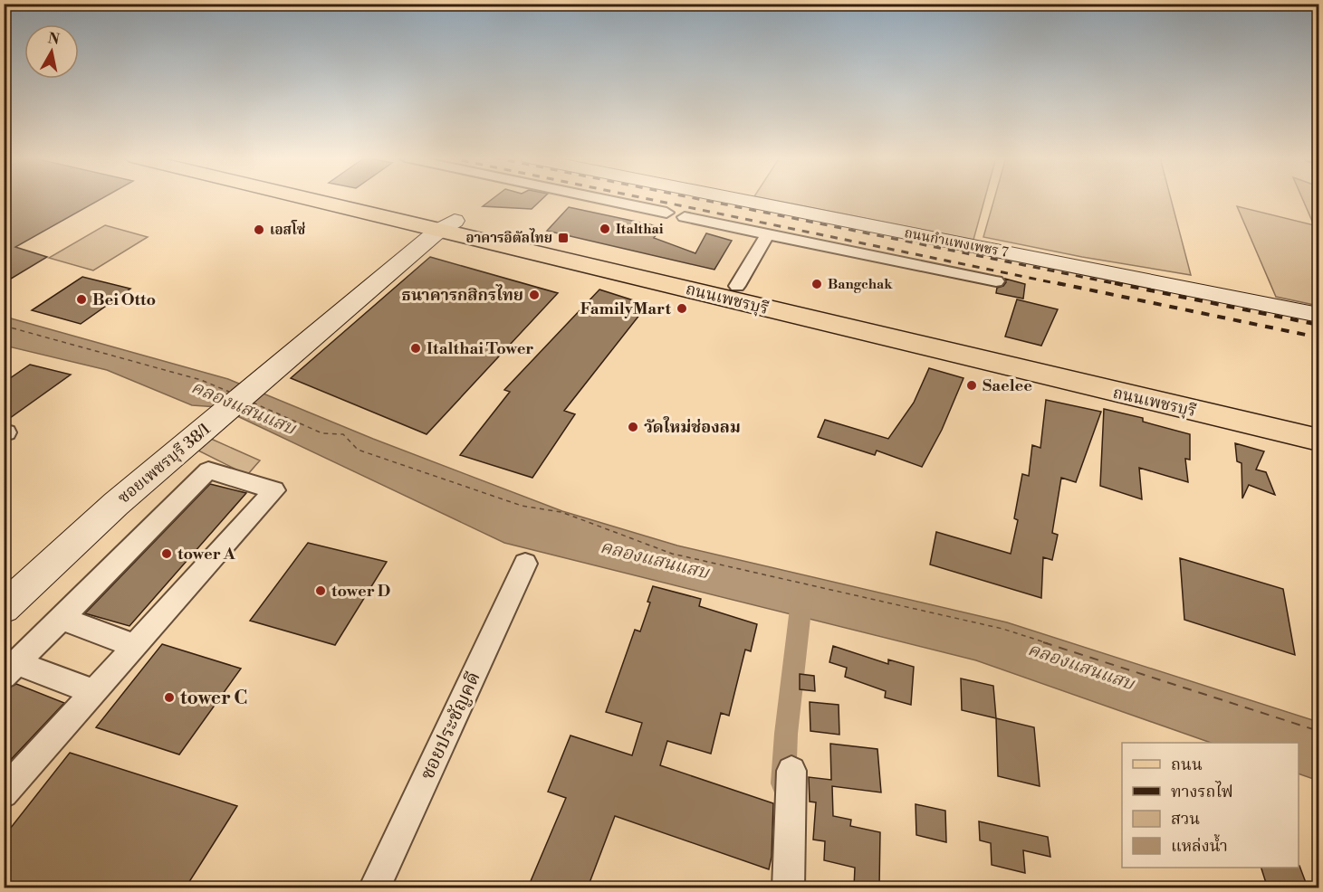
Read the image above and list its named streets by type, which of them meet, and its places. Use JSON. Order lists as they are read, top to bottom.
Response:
{
  "streets": {
    "main road": ["ถนนเพชรบุรี"],
    "street": ["ถนนกำแพงเพชร 7", "ซอยเพชรบุรี 38/1", "ซอยประชัญคดี"]
  },
  "crossings": [
    ["ถนนเพชรบุรี", "ซอยเพชรบุรี 38/1"]
  ],
  "water": ["คลองแสนแสบ"],
  "places": {
    "other": [
      "Italthai",
      "เอสโซ่",
      "Bangchak",
      "ธนาคารกสิกรไทย",
      "Bei Otto",
      "FamilyMart",
      "Italthai Tower",
      "Saelee",
      "วัดใหม่ช่องลม",
      "tower A",
      "tower D",
      "tower C"
    ],
    "transit": ["อาคารอิตัลไทย"]
  },
  "legend": [
    "ถนน",
    "ทางรถไฟ",
    "สวน",
    "แหล่งน้ำ"
  ],
  "north": "top"
}
